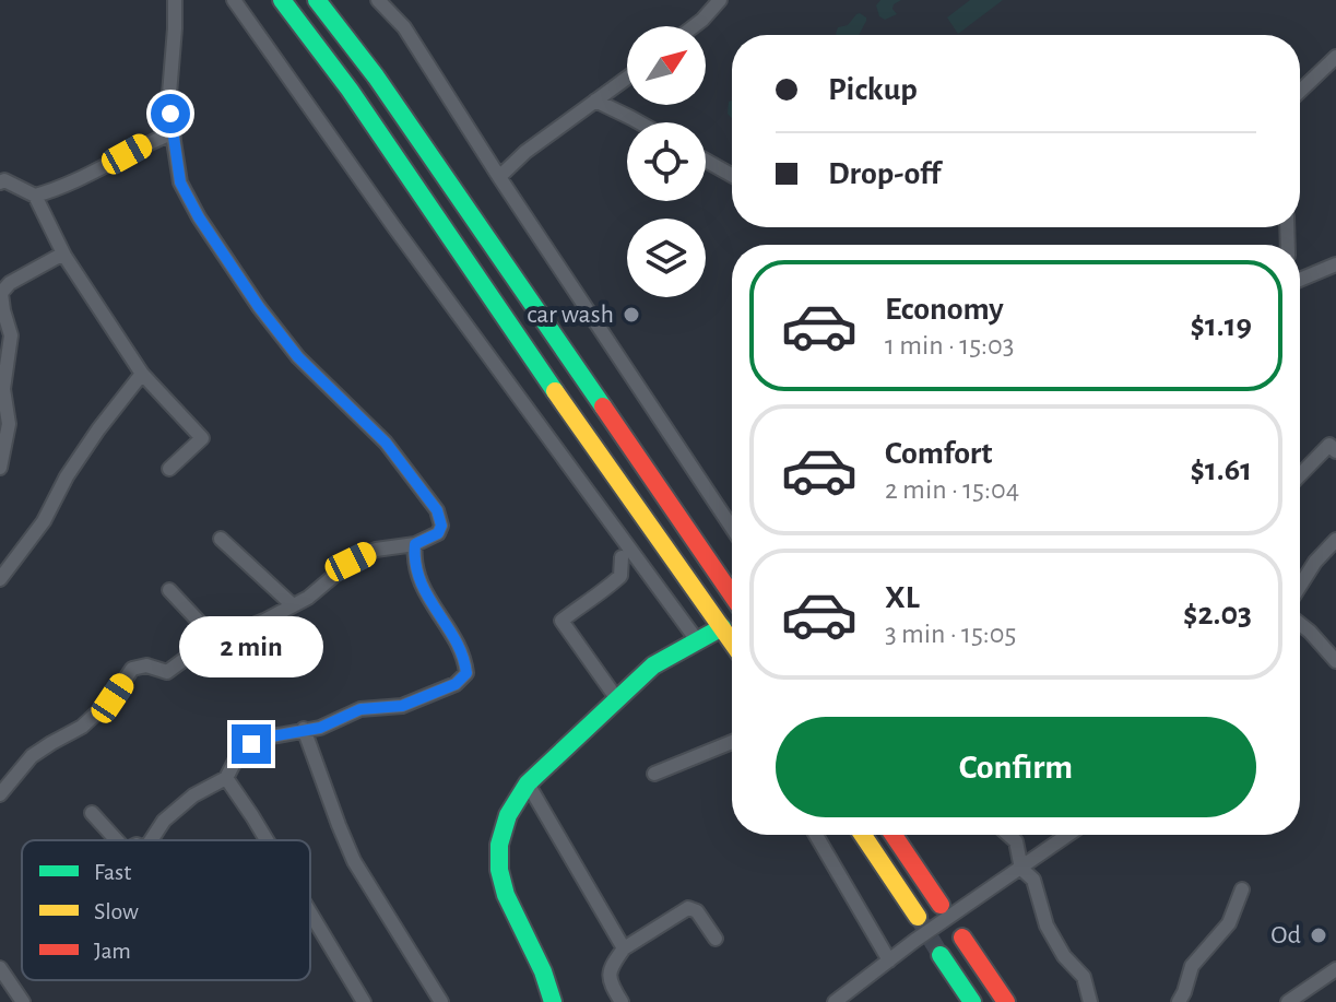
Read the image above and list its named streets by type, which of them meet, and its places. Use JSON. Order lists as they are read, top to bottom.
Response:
{
  "places": ["car wash", "Od"],
  "legend": ["Fast", "Slow", "Jam"],
  "north": "top right",
  "page": {
    "banner": ["Pickup", "Drop-off"],
    "list": [
      {
        "name": "Economy",
        "note": "1 min · 15:03",
        "value": "$1.19"
      },
      {
        "name": "Comfort",
        "note": "2 min · 15:04",
        "value": "$1.61"
      },
      {
        "name": "XL",
        "note": "3 min · 15:05",
        "value": "$2.03"
      }
    ],
    "bubble": "2 min",
    "buttons": "Confirm"
  }
}
